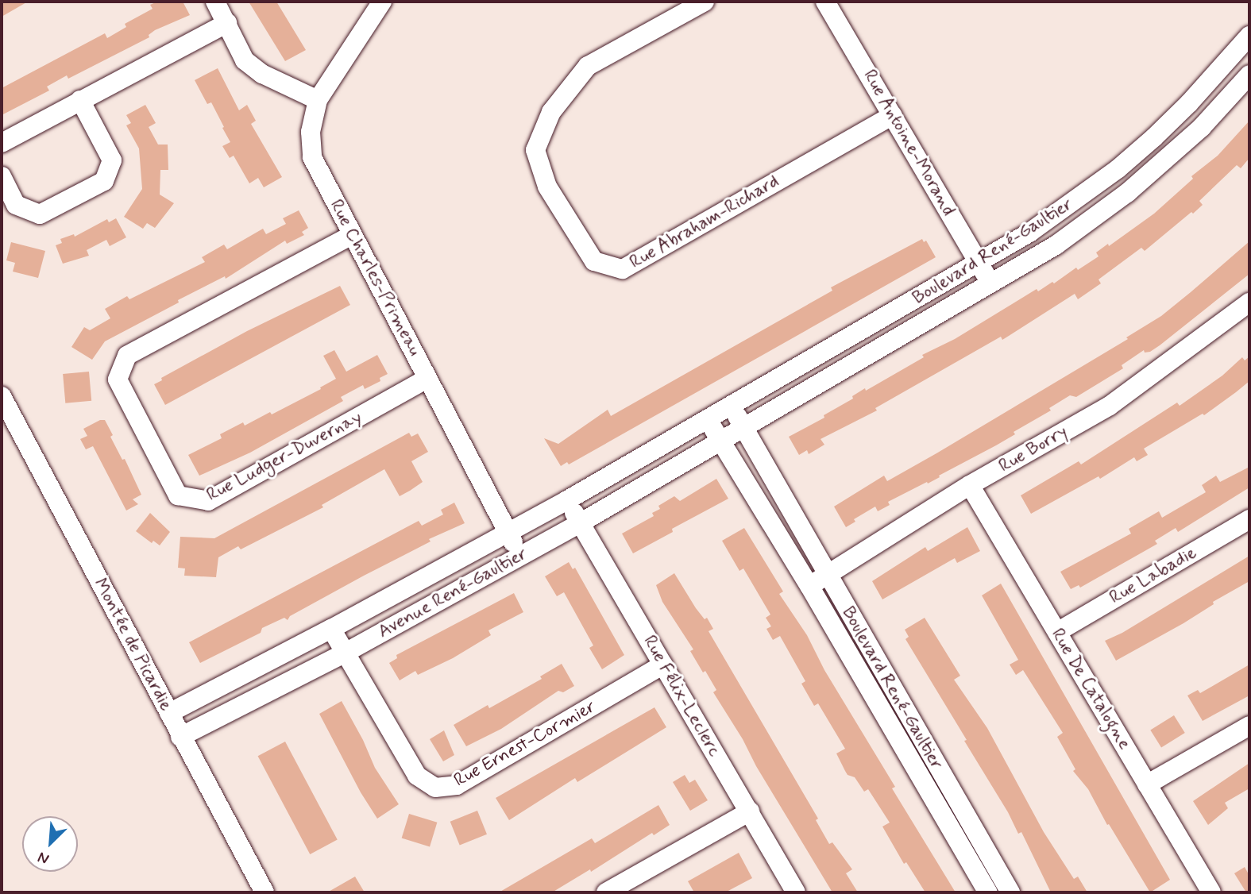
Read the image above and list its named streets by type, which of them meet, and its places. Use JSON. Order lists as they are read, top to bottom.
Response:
{
  "streets": {
    "street": [
      "Rue Antoine-Morand",
      "Rue Abraham-Richard",
      "Boulevard René-Gaultier",
      "Rue Charles-Primeau",
      "Rue Borry",
      "Rue Ludger-Duvernay",
      "Rue Labadie",
      "Avenue René-Gaultier",
      "Montée de Picardie",
      "Rue De Catalogne",
      "Rue Félix-Leclerc",
      "Rue Ernest-Cormier"
    ]
  },
  "crossings": [
    ["Rue Antoine-Morand", "Rue Abraham-Richard"],
    ["Rue Antoine-Morand", "Boulevard René-Gaultier"],
    ["Boulevard René-Gaultier", "Rue Borry"],
    ["Boulevard René-Gaultier", "Avenue René-Gaultier"],
    ["Rue Charles-Primeau", "Rue Ludger-Duvernay"],
    ["Rue Charles-Primeau", "Avenue René-Gaultier"],
    ["Rue Borry", "Rue De Catalogne"],
    ["Rue Labadie", "Rue De Catalogne"],
    ["Avenue René-Gaultier", "Montée de Picardie"],
    ["Avenue René-Gaultier", "Rue Félix-Leclerc"],
    ["Avenue René-Gaultier", "Rue Ernest-Cormier"],
    ["Rue Félix-Leclerc", "Rue Ernest-Cormier"]
  ],
  "north": "bottom left"
}
